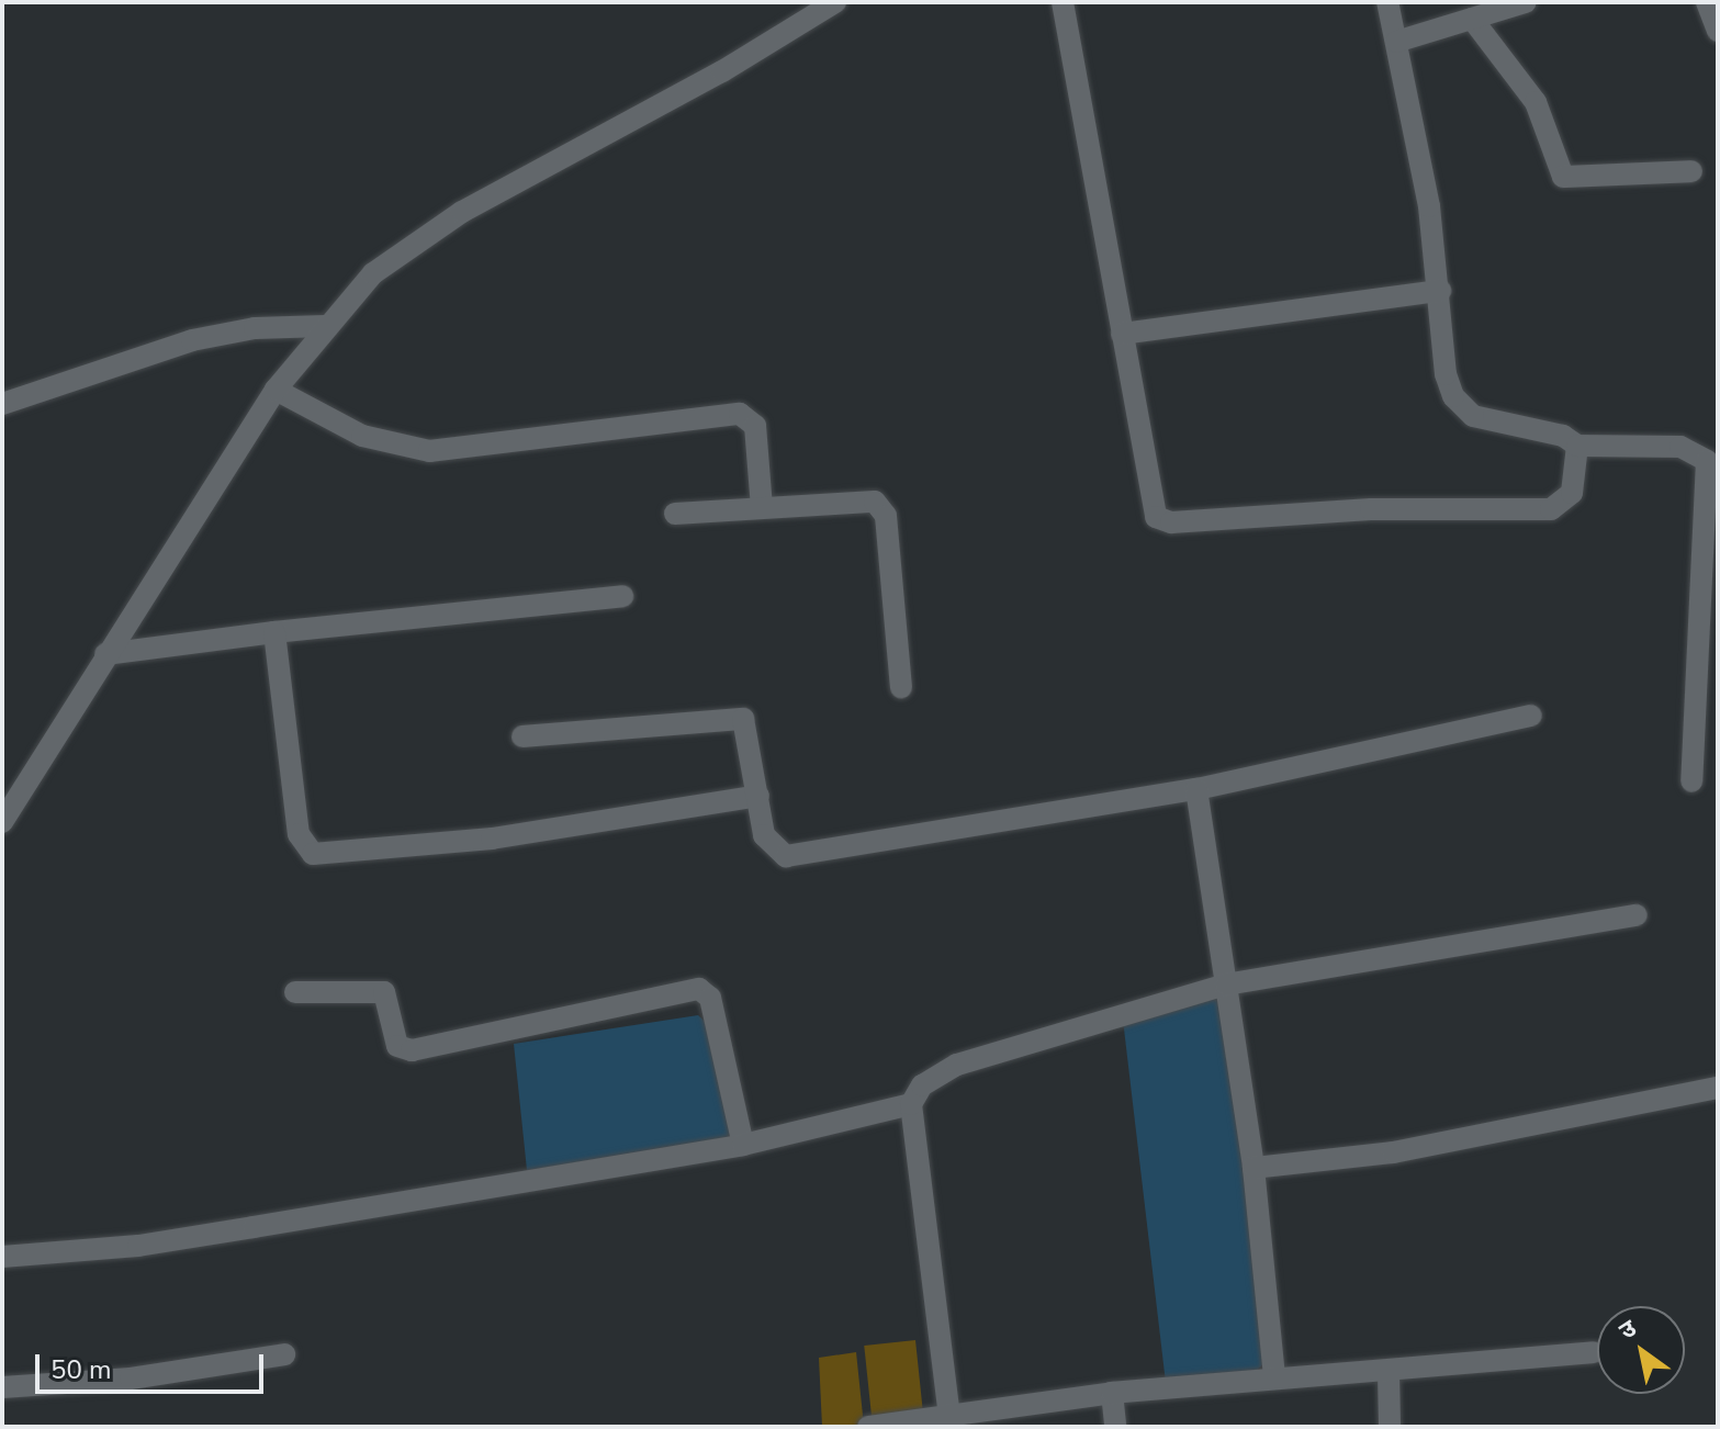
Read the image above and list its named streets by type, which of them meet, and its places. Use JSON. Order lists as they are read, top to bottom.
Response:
{
  "scale_bar": "50 m",
  "north": "top left"
}
